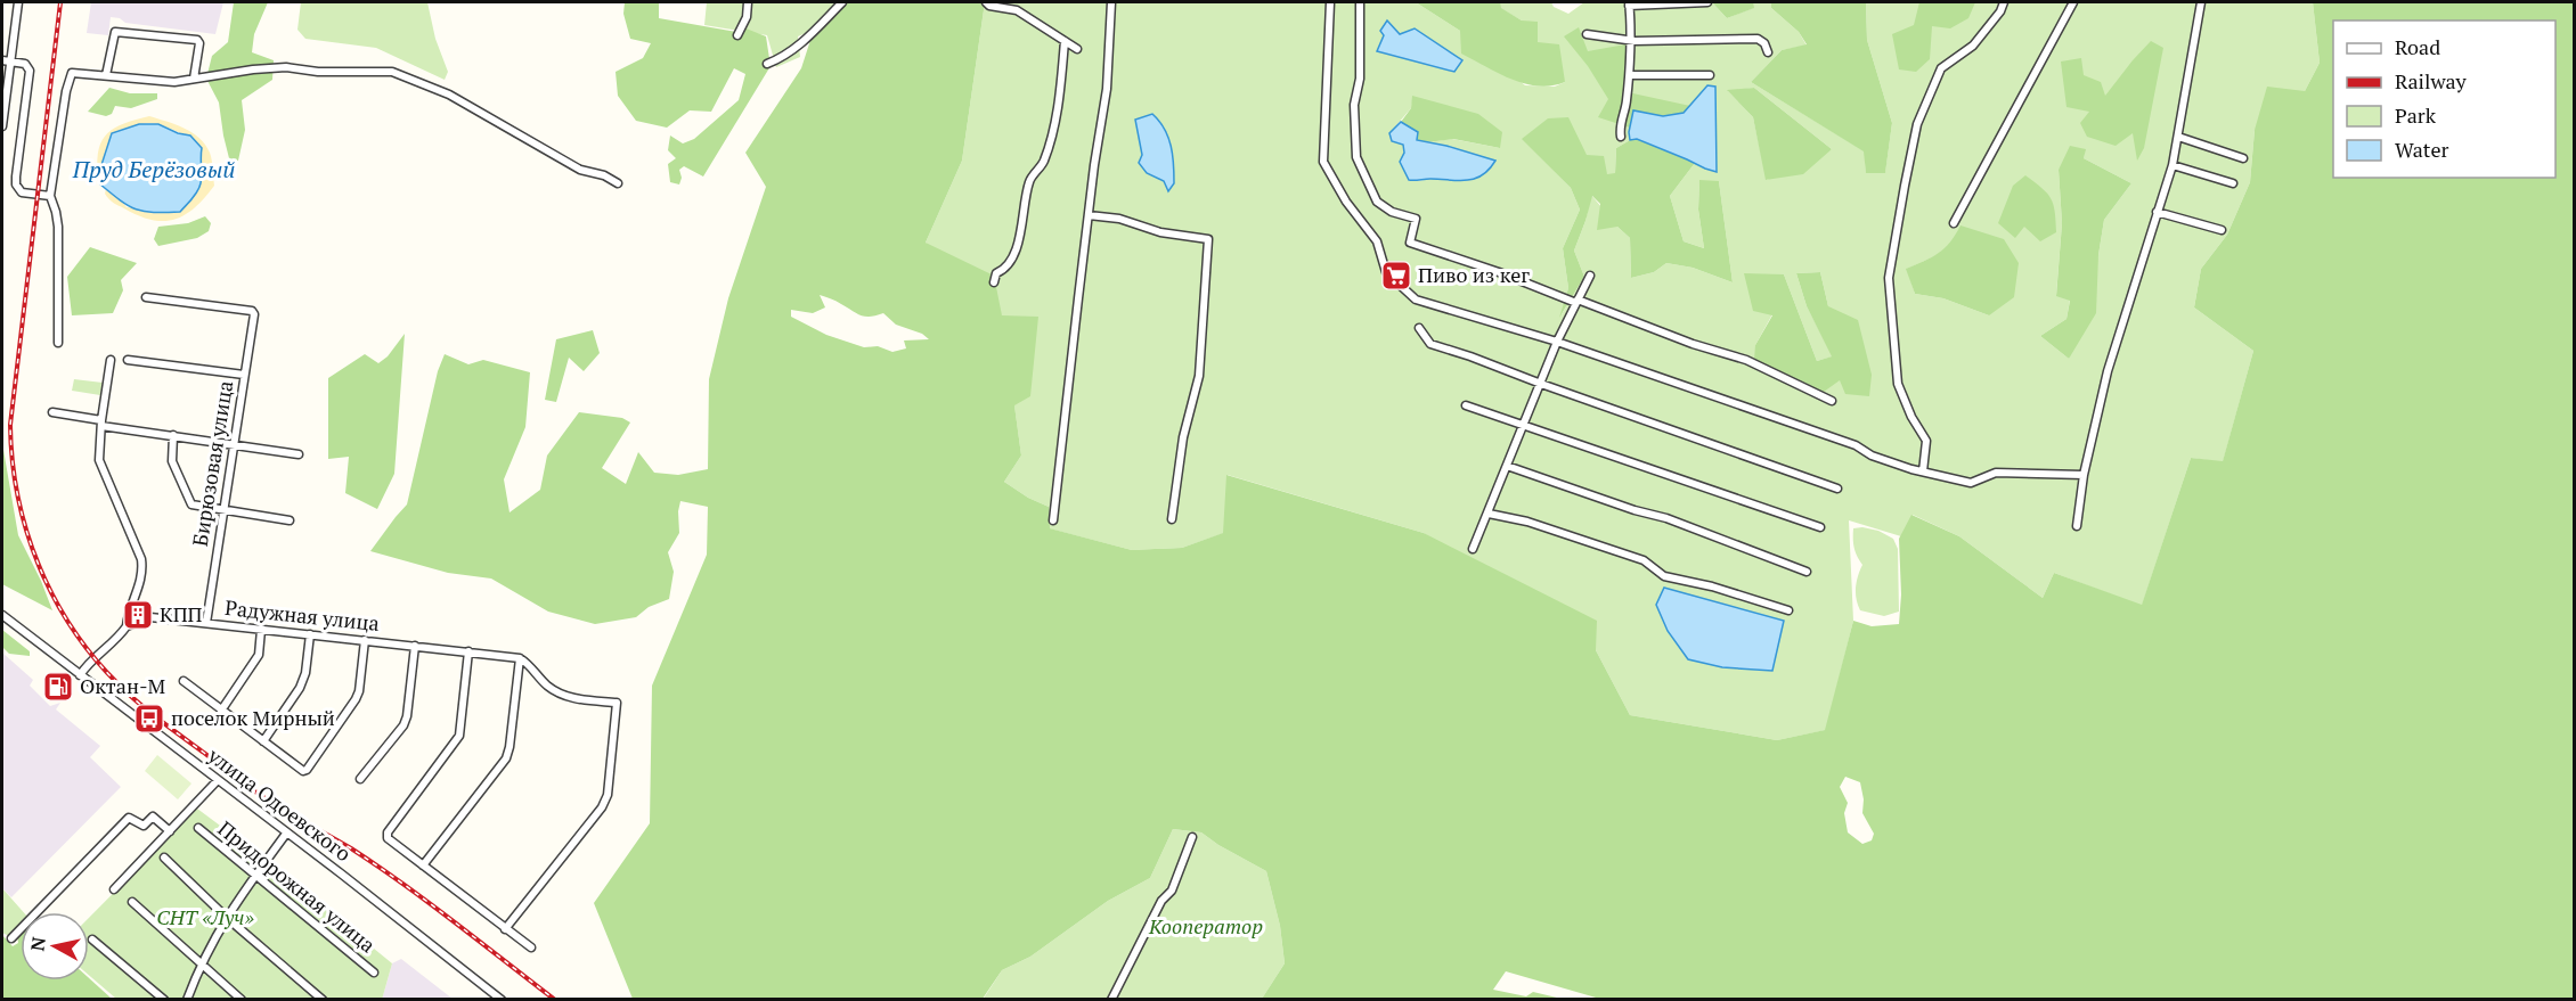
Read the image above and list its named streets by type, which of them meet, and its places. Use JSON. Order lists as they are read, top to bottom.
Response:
{
  "streets": {
    "street": [
      "Бирюзовая улица",
      "Радужная улица",
      "улица Одоевского",
      "Придорожная улица"
    ]
  },
  "crossings": [
    ["Бирюзовая улица", "Радужная улица"]
  ],
  "water": ["Пруд Берёзовый"],
  "parks": ["СНТ «Луч»", "Кооператор"],
  "places": {
    "supermarket": ["Пиво из кег"],
    "building": ["КПП"],
    "fuel station": ["Октан-М"],
    "bus stop": ["поселок Мирный"]
  },
  "legend": [
    "Road",
    "Railway",
    "Park",
    "Water"
  ],
  "north": "left"
}
